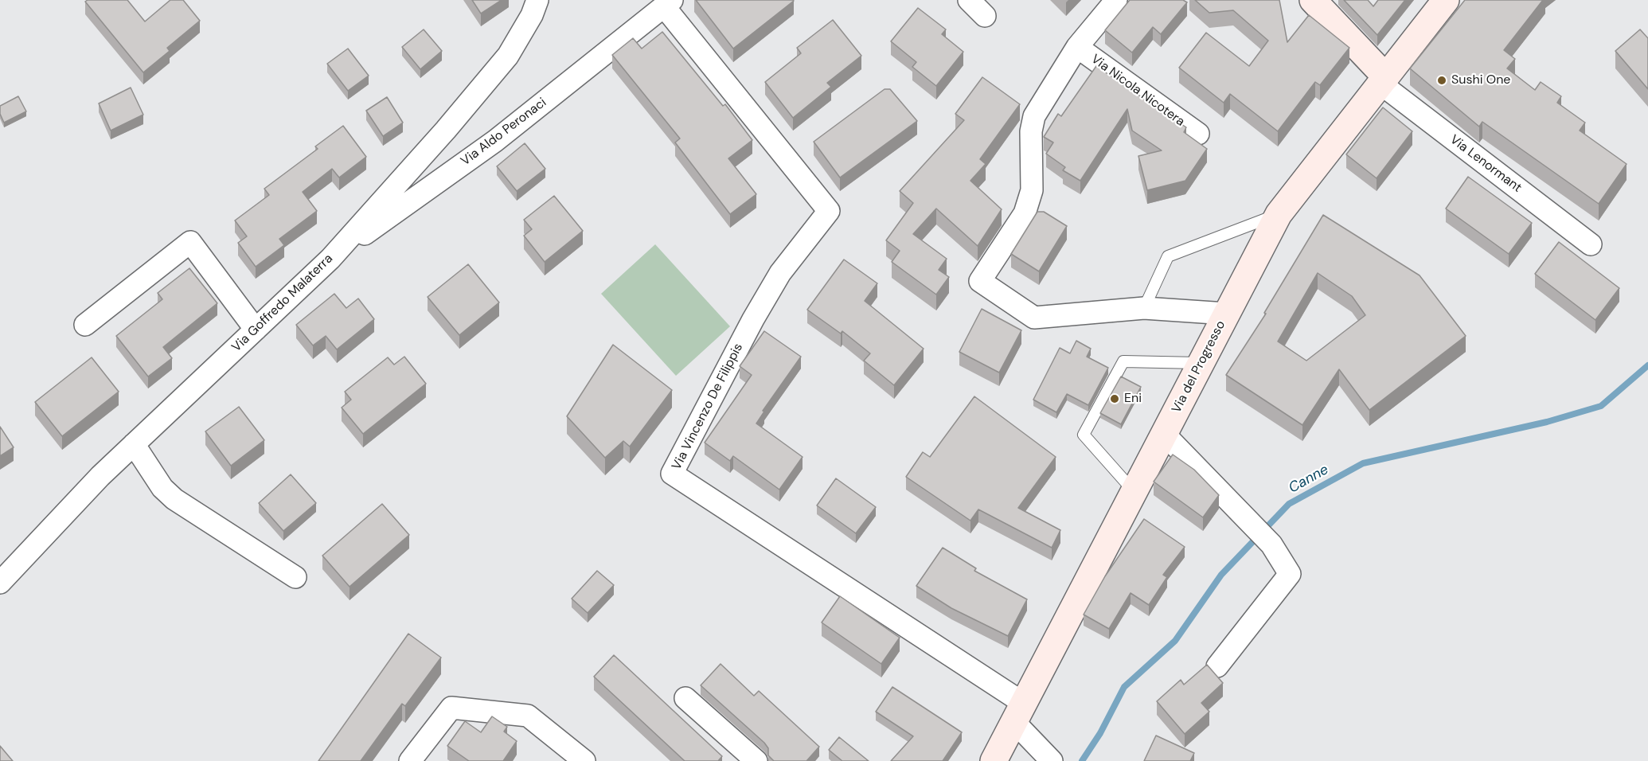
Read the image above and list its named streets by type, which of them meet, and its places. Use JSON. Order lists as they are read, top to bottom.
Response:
{
  "streets": {
    "street": [
      "Via Nicola Nicotera",
      "Via Aldo Peronaci",
      "Via Lenormant",
      "Via Goffredo Malaterra",
      "Via del Progresso",
      "Via Vincenzo De Filippis"
    ]
  },
  "crossings": [
    ["Via Aldo Peronaci", "Via Goffredo Malaterra"],
    ["Via Aldo Peronaci", "Via Vincenzo De Filippis"],
    ["Via Lenormant", "Via del Progresso"],
    ["Via del Progresso", "Via Vincenzo De Filippis"]
  ],
  "water": ["Canne"],
  "places": ["Sushi One", "Eni"]
}
